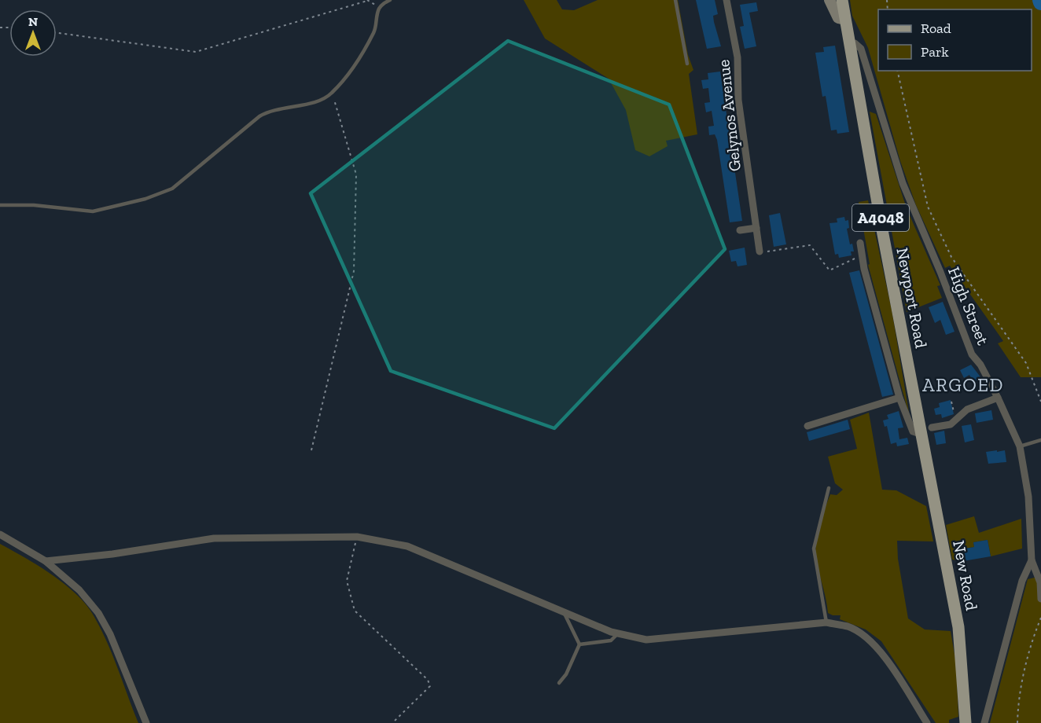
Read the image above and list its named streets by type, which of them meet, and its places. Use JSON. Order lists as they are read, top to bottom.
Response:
{
  "streets": {
    "main road": ["A4048", "Newport Road", "New Road"],
    "street": ["Gelynos Avenue", "High Street"]
  },
  "crossings": [
    ["Newport Road", "High Street"],
    ["Newport Road", "New Road"]
  ],
  "districts": ["ARGOED"],
  "legend": ["Road", "Park"],
  "north": "top"
}
